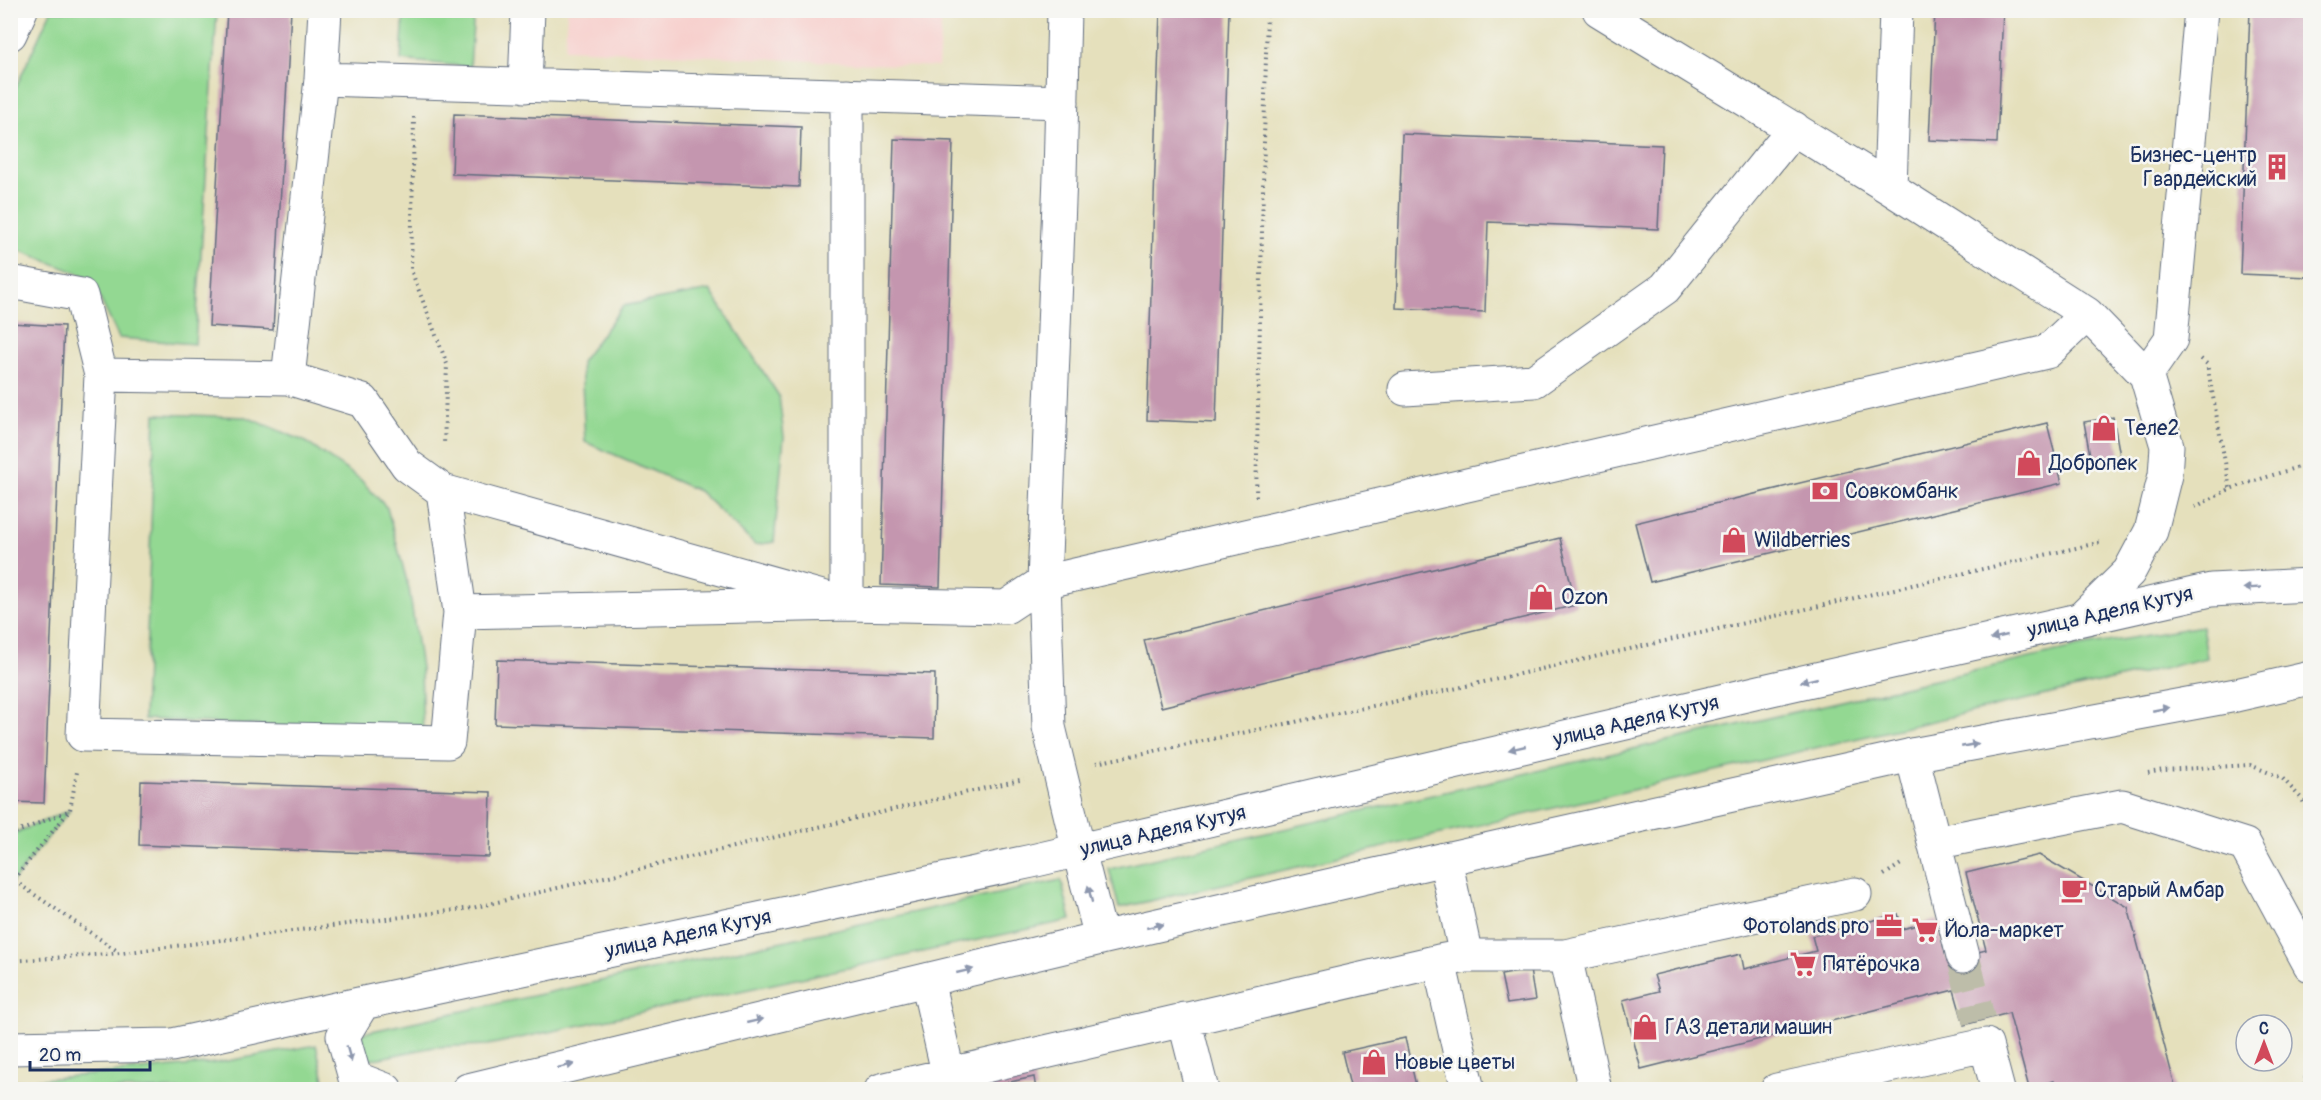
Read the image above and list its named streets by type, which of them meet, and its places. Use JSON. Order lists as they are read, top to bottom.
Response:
{
  "streets": {
    "main road": ["улица Аделя Кутуя"]
  },
  "places": {
    "building": ["Бизнес-центр Гвардейский"],
    "shop": [
      "Теле2",
      "Добропек",
      "Wildberries",
      "Ozon",
      "ГАЗ детали машин",
      "Новые цветы"
    ],
    "bank": ["Совкомбанк"],
    "cafe": ["Старый Амбар"],
    "office": ["Фотоlands pro"],
    "supermarket": ["Йола-маркет", "Пятёрочка"]
  },
  "scale_bar": "20 m",
  "north": "top"
}
